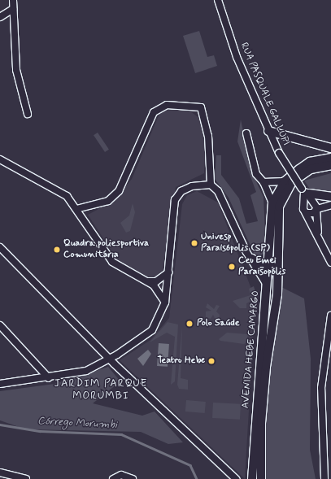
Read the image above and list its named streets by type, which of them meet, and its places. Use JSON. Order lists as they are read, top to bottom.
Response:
{
  "streets": {
    "main road": ["AVENIDA HEBE CAMARGO"],
    "street": ["RUA PASQUALE GALLUPI"]
  },
  "districts": ["JARDIM PARQUE MORUMBI"],
  "water": ["Córrego Morumbi"],
  "places": [
    "Univesp Paraisópolis (SP)",
    "Quadra poliesportiva Comunitária",
    "Ceu Emei Paraisopólis",
    "Polo Saúde",
    "Teatro Hebe"
  ]
}
